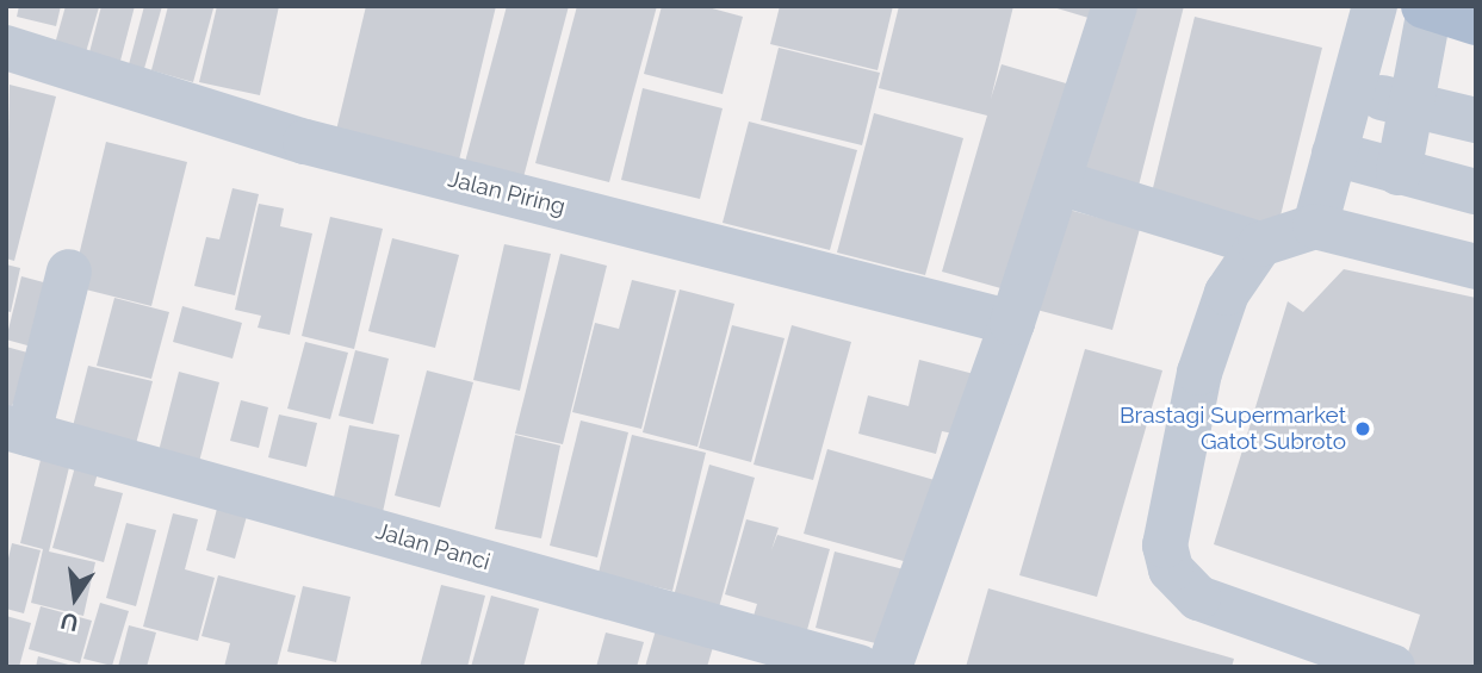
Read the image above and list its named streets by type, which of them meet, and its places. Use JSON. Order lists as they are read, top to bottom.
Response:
{
  "streets": {
    "street": ["Jalan Piring", "Jalan Panci"]
  },
  "places": ["Brastagi Supermarket Gatot Subroto"],
  "north": "bottom"
}
